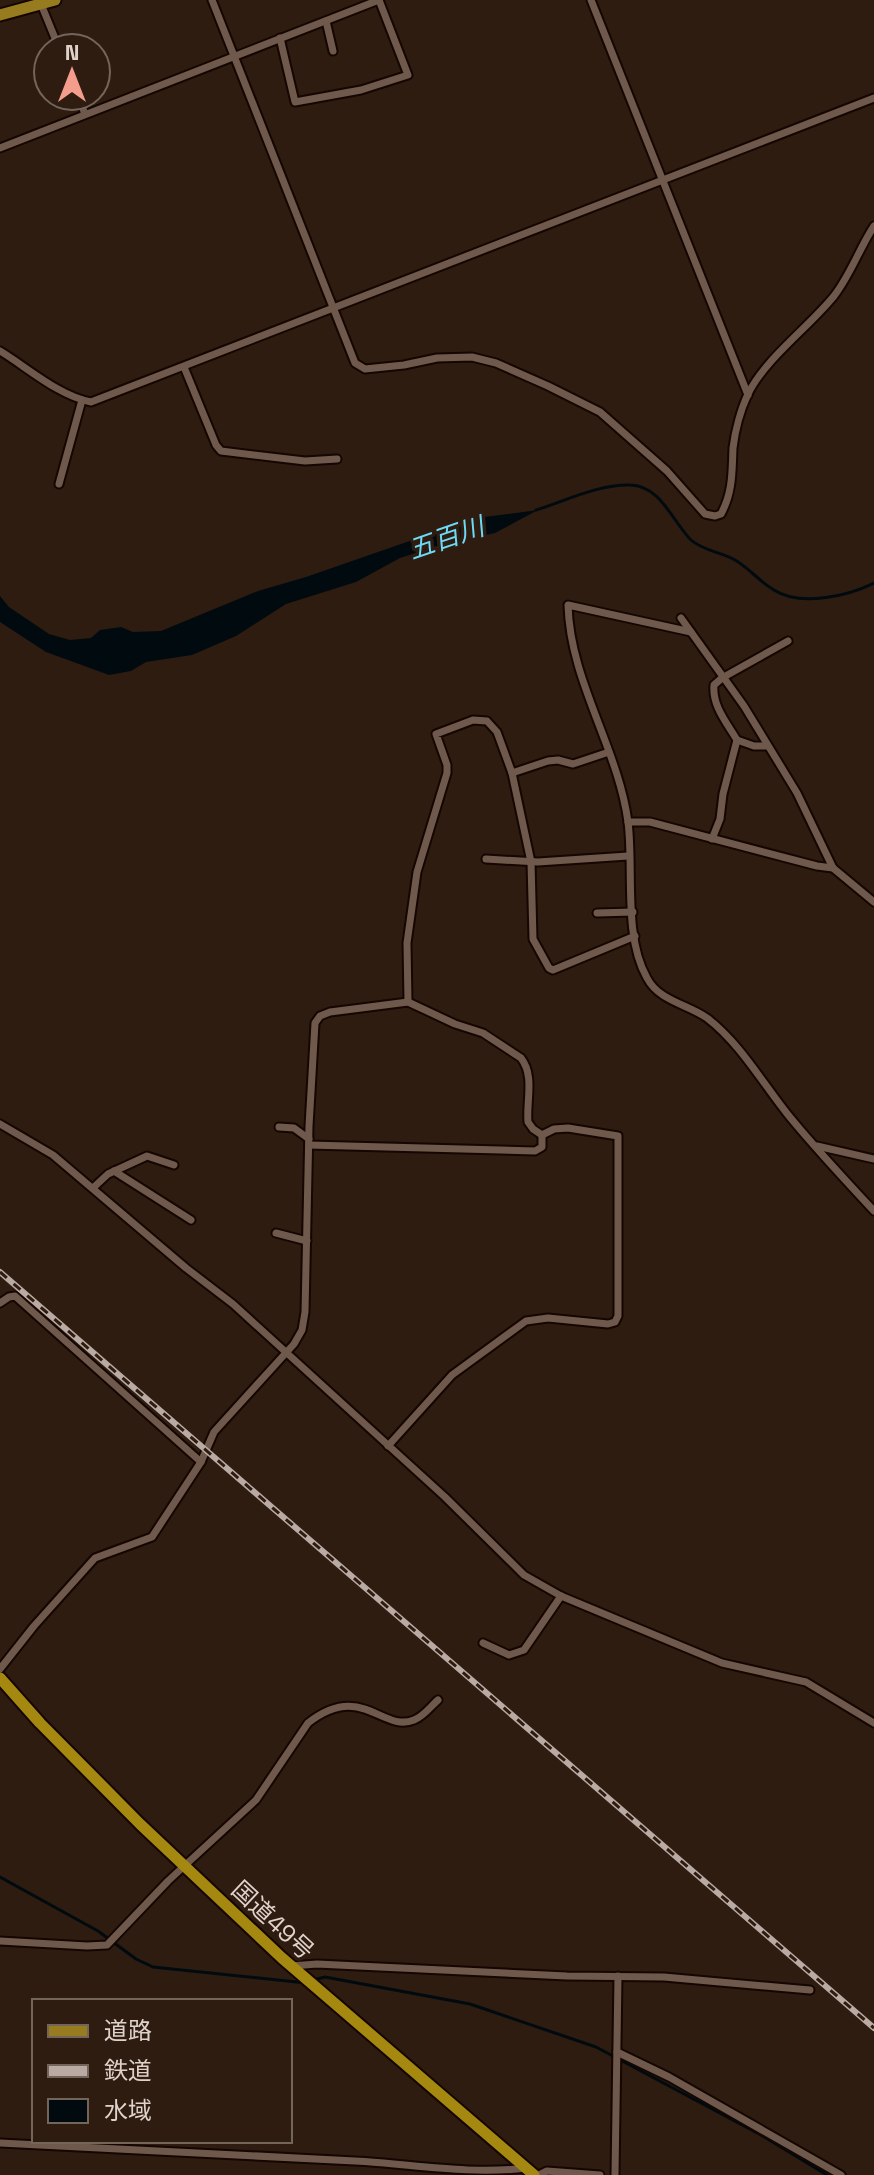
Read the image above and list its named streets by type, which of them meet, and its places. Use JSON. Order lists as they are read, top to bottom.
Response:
{
  "streets": {
    "highway": ["国道49号"]
  },
  "water": ["五百川"],
  "legend": ["道路", "鉄道", "水域"],
  "north": "top"
}
